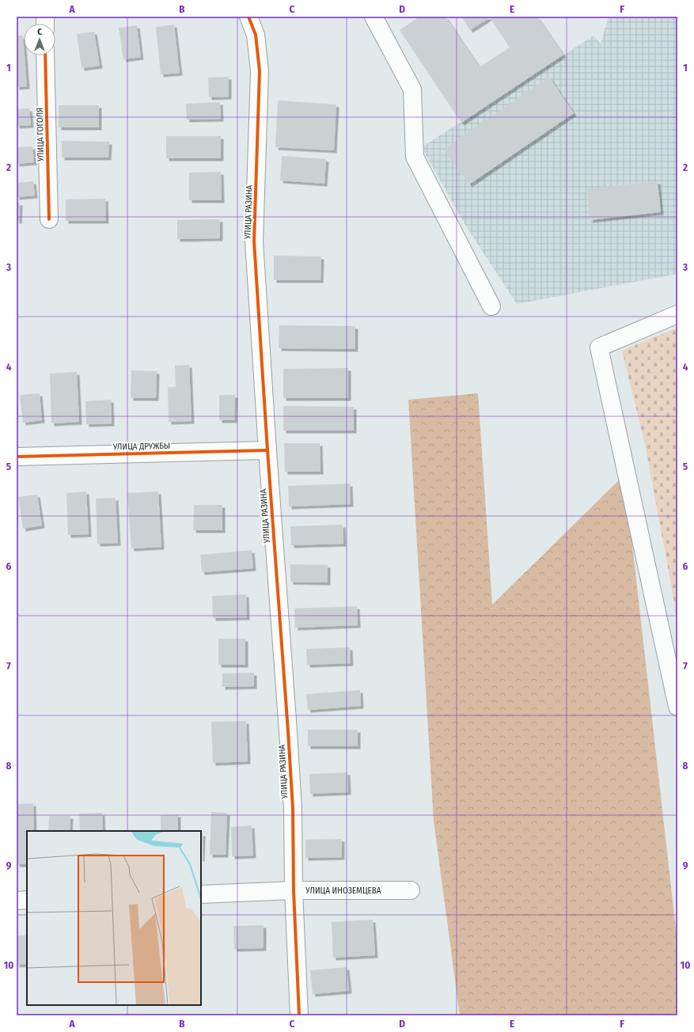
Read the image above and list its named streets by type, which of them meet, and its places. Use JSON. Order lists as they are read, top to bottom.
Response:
{
  "streets": {
    "street": [
      "УЛИЦА ГОГОЛЯ",
      "УЛИЦА РАЗИНА",
      "УЛИЦА ДРУЖБЫ",
      "УЛИЦА ИНОЗЕМЦЕВА"
    ]
  },
  "crossings": [
    ["УЛИЦА РАЗИНА", "УЛИЦА ДРУЖБЫ"],
    ["УЛИЦА РАЗИНА", "УЛИЦА ИНОЗЕМЦЕВА"]
  ],
  "north": "top",
  "grid": {
    "columns": [
      "A",
      "B",
      "C",
      "D",
      "E",
      "F"
    ],
    "rows": [
      "1",
      "2",
      "3",
      "4",
      "5",
      "6",
      "7",
      "8",
      "9",
      "10"
    ]
  }
}
